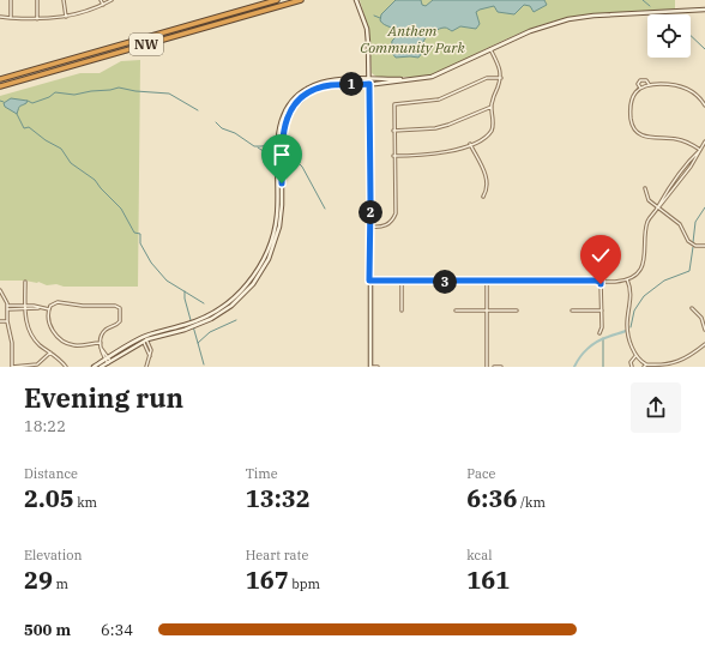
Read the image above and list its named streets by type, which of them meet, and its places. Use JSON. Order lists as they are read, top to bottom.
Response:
{
  "streets": {
    "highway": ["NW"]
  },
  "parks": ["Anthem Community Park"],
  "page": {
    "pins": ["1", "2", "3"],
    "heading": ["Evening run", "18:22"],
    "stats": [
      ["Distance", "2.05 km"],
      ["Time", "13:32"],
      ["Pace", "6:36 /km"],
      ["Elevation", "29 m"],
      ["Heart rate", "167 bpm"],
      ["kcal", "161"]
    ],
    "list": [
      {
        "name": "500 m",
        "note": "6:34"
      }
    ]
  }
}
